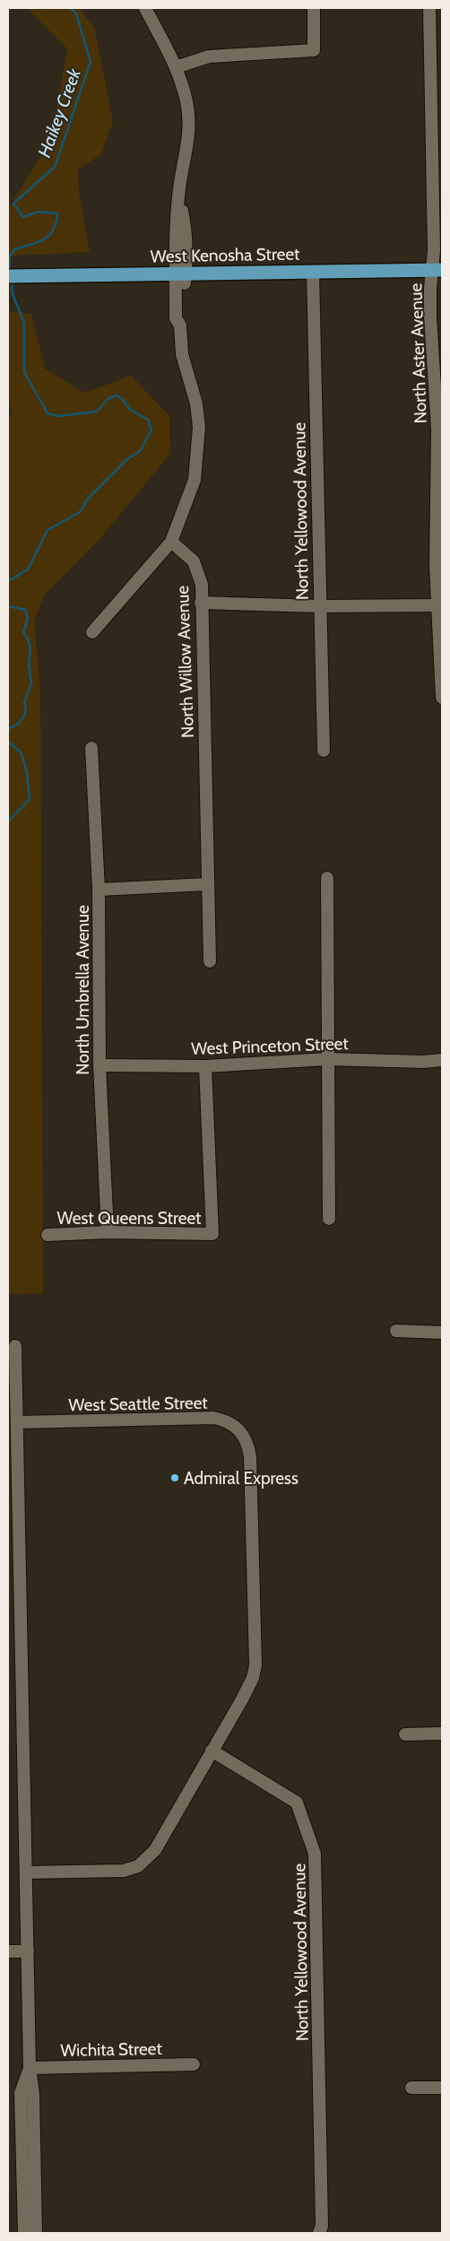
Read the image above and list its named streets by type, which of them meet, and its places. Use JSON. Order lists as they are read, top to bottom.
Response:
{
  "streets": {
    "main road": ["West Kenosha Street"],
    "street": [
      "North Aster Avenue",
      "North Yellowood Avenue",
      "North Willow Avenue",
      "North Umbrella Avenue",
      "West Princeton Street",
      "West Queens Street",
      "West Seattle Street",
      "Wichita Street"
    ]
  },
  "crossings": [
    ["West Kenosha Street", "North Aster Avenue"],
    ["West Kenosha Street", "North Yellowood Avenue"],
    ["North Yellowood Avenue", "West Seattle Street"],
    ["North Umbrella Avenue", "West Princeton Street"],
    ["North Umbrella Avenue", "West Queens Street"],
    ["West Princeton Street", "West Queens Street"]
  ],
  "water": ["Haikey Creek"],
  "places": ["Admiral Express"]
}
